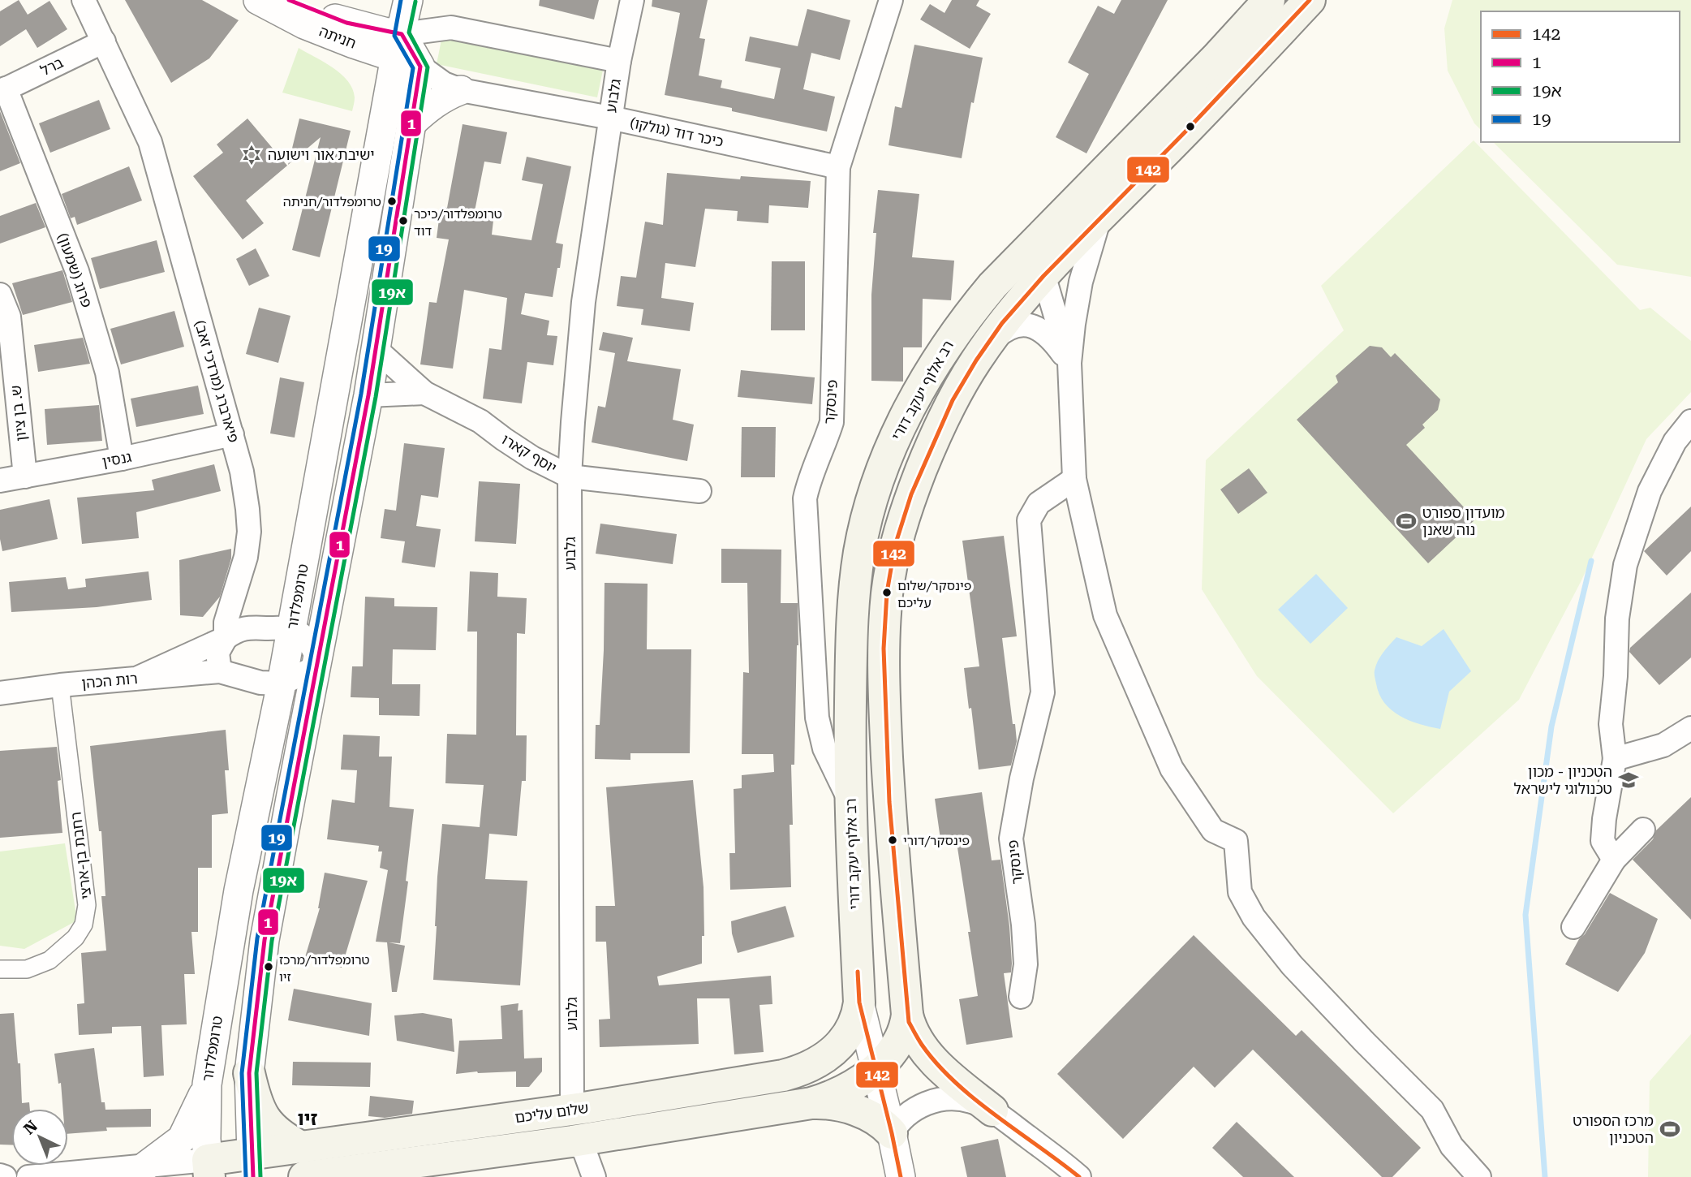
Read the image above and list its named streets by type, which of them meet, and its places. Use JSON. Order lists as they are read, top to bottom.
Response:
{
  "streets": {
    "main road": ["רב אלוף יעקב דורי", "שלום עליכם"],
    "street": [
      "חניתה",
      "ברל",
      "גלבוע",
      "כיכר דוד (גולקו)",
      "פרוג (שמעון)",
      "פיארברג (מרדכי זאב)",
      "פינסקר",
      "ש. בן ציון",
      "יוסף קארו",
      "גנסין",
      "טרומפלדור",
      "רות הכהן",
      "רחבת בן-ארצי"
    ]
  },
  "crossings": [
    ["חניתה", "כיכר דוד (גולקו)"],
    ["חניתה", "טרומפלדור"],
    ["ברל", "פרוג (שמעון)"],
    ["ברל", "פיארברג (מרדכי זאב)"],
    ["גלבוע", "כיכר דוד (גולקו)"],
    ["גלבוע", "יוסף קארו"],
    ["גלבוע", "שלום עליכם"],
    ["כיכר דוד (גולקו)", "פינסקר"],
    ["כיכר דוד (גולקו)", "טרומפלדור"],
    ["פרוג (שמעון)", "גנסין"],
    ["פיארברג (מרדכי זאב)", "גנסין"],
    ["פיארברג (מרדכי זאב)", "רות הכהן"],
    ["רב אלוף יעקב דורי", "פינסקר"],
    ["רב אלוף יעקב דורי", "שלום עליכם"],
    ["ש. בן ציון", "גנסין"],
    ["יוסף קארו", "טרומפלדור"],
    ["טרומפלדור", "שלום עליכם"],
    ["רות הכהן", "רחבת בן-ארצי"]
  ],
  "districts": ["זיו"],
  "places": {
    "synagogue": ["ישיבת אור וישועה"],
    "other": [
      "טרומפלדור/חניתה",
      "טרומפלדור/כיכר דוד",
      "פינסקר/שלום עליכם",
      "פינסקר/דורי",
      "טרומפלדור/מרכז זיו"
    ],
    "sports": ["מועדון ספורט נוה שאנן", "מרכז הספורט הטכניון"],
    "school or university": ["הטכניון - מכון טכנולוגי לישראל"]
  },
  "lines": [
    "transit line 142",
    "transit line 1",
    "transit line 19",
    "transit line 19א"
  ],
  "legend": [
    "142",
    "1",
    "19א",
    "19"
  ],
  "north": "top left"
}
